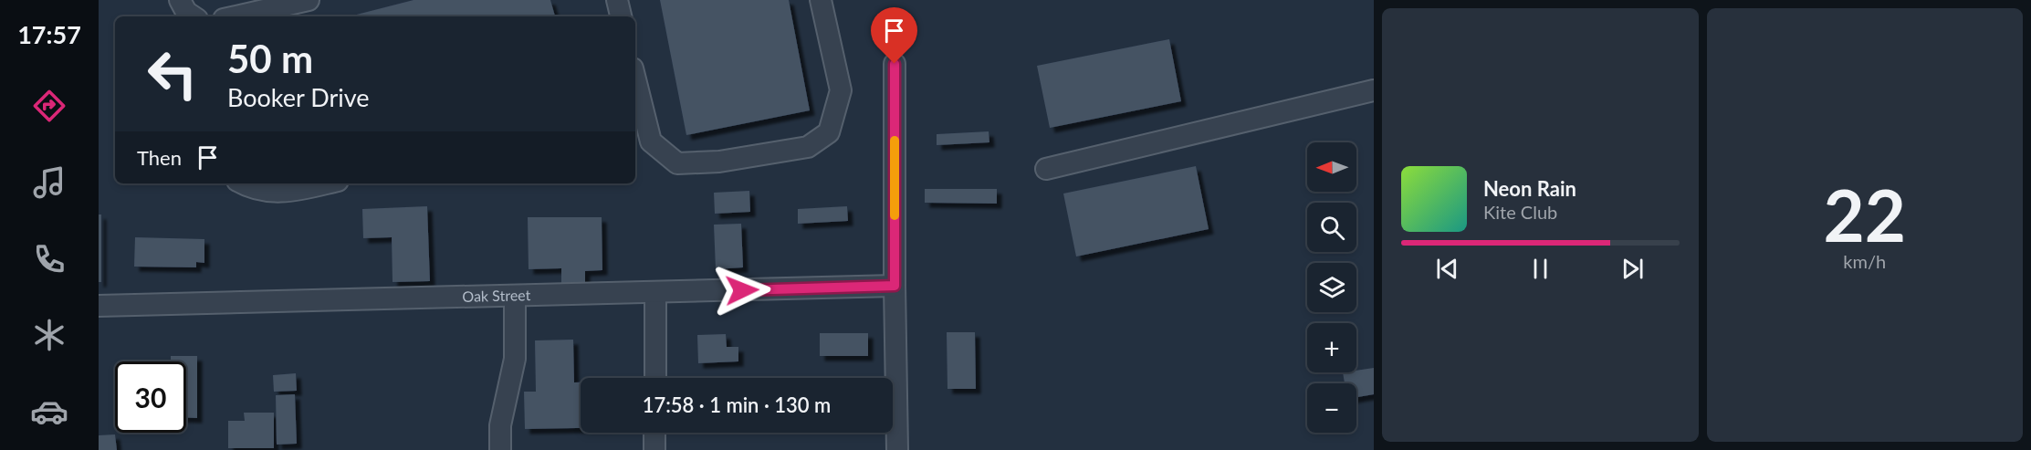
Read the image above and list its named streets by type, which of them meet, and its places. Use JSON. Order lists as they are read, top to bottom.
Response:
{
  "streets": {
    "street": ["Oak Street"]
  },
  "north": "left",
  "page": {
    "tabs": "17:57",
    "tile": ["22", "km/h"],
    "turn": ["50 m", "Booker Drive"],
    "then": "Then",
    "map_buttons": ["+", "−"],
    "song": ["Neon Rain", "Kite Club"],
    "limit": "30",
    "trip": "17:58 · 1 min · 130 m"
  }
}
